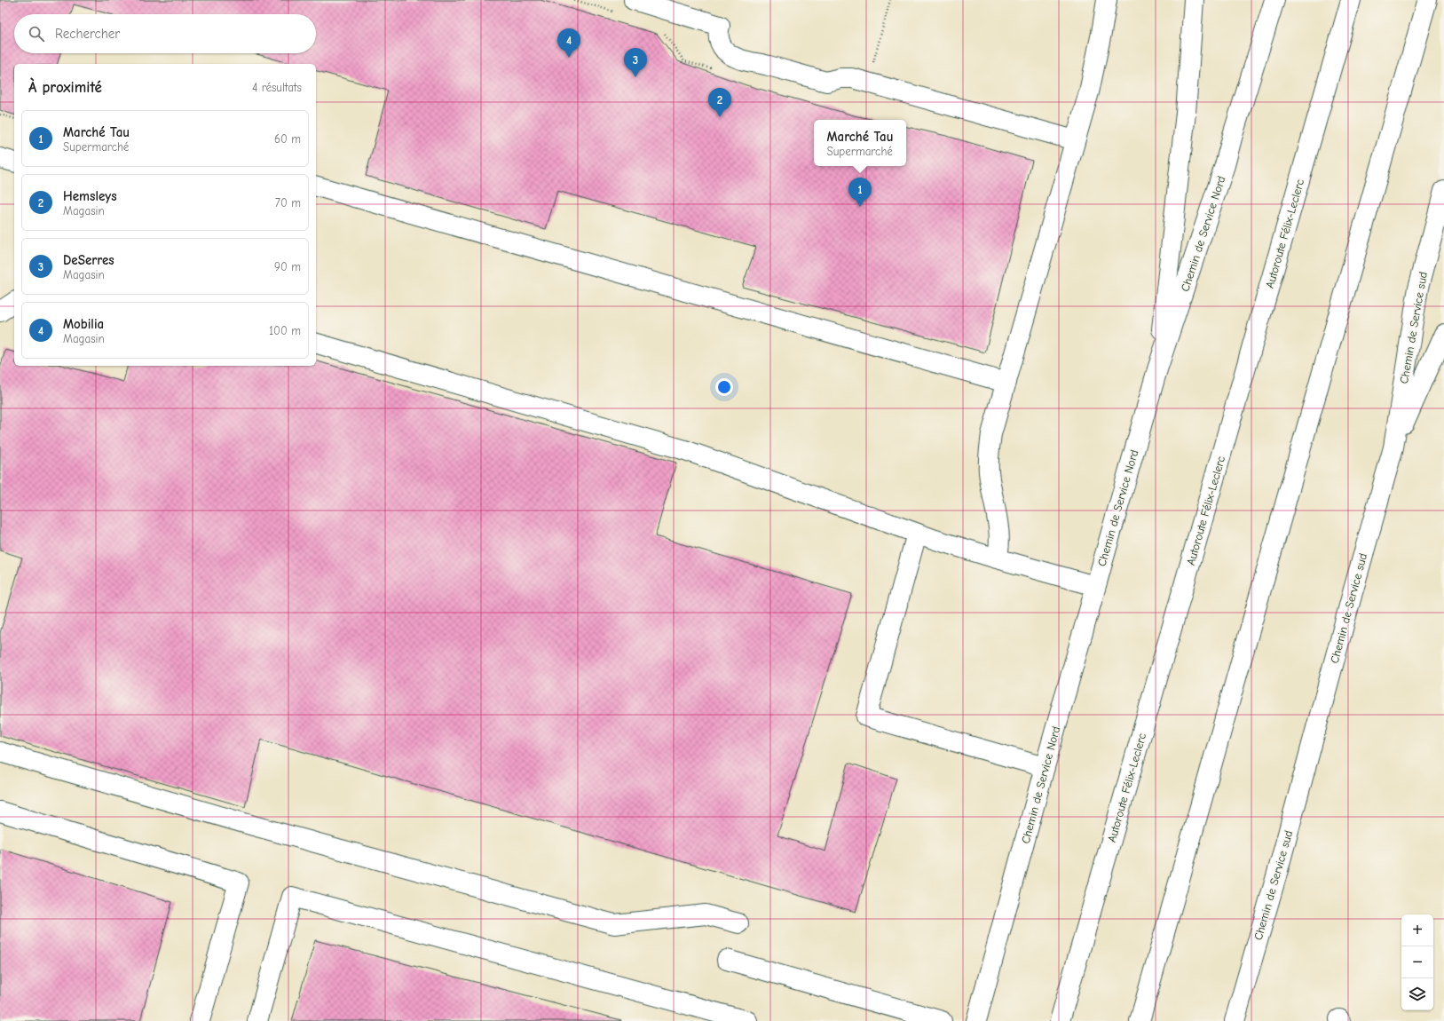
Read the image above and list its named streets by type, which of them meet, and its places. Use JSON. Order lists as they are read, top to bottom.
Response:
{
  "streets": {
    "main road": ["Chemin de Service Nord", "Autoroute Félix-Leclerc", "Chemin de Service sud"]
  },
  "page": {
    "search": "Rechercher",
    "pins": [
      "4",
      "3",
      "2",
      "1"
    ],
    "heading": ["À proximité", "4 résultats"],
    "list": [
      {
        "mark": "1",
        "name": "Marché Tau",
        "note": "Supermarché",
        "value": "60 m"
      },
      {
        "mark": "2",
        "name": "Hemsleys",
        "note": "Magasin",
        "value": "70 m"
      },
      {
        "mark": "3",
        "name": "DeSerres",
        "note": "Magasin",
        "value": "90 m"
      },
      {
        "mark": "4",
        "name": "Mobilia",
        "note": "Magasin",
        "value": "100 m"
      }
    ],
    "popup": ["Marché Tau", "Supermarché"],
    "map_buttons": ["+", "−"]
  }
}
